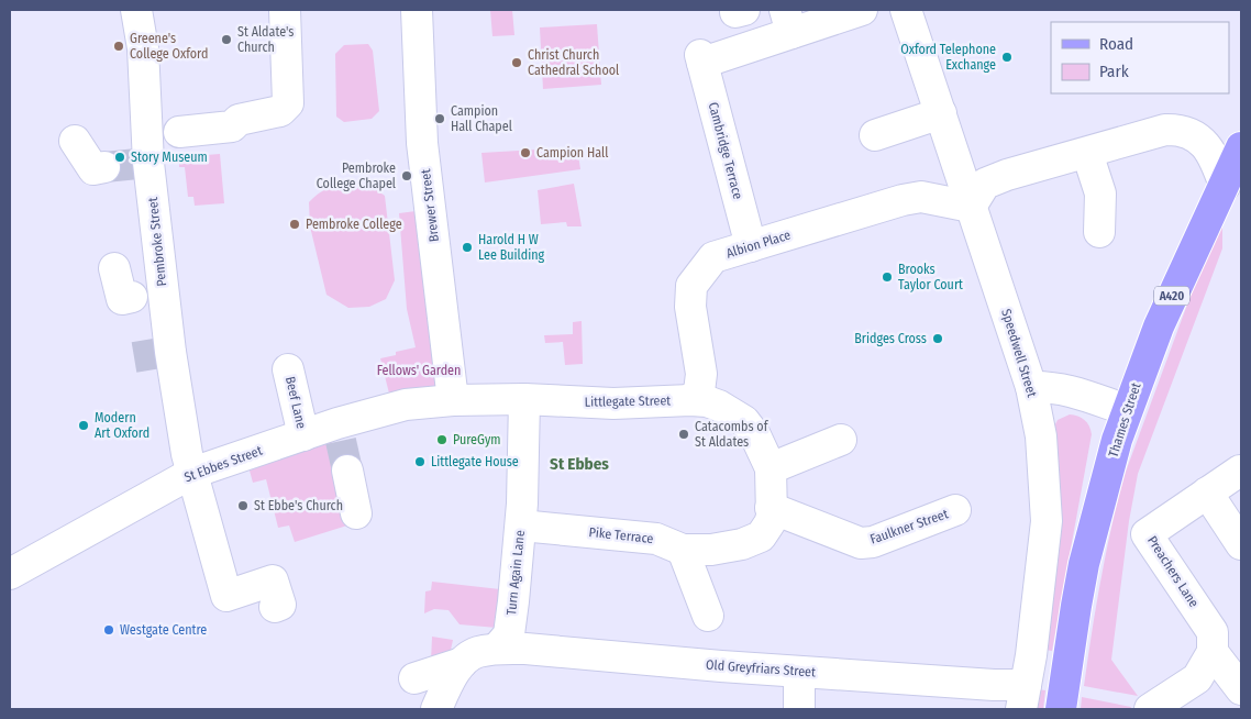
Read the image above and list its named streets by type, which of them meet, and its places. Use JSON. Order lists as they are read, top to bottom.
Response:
{
  "streets": {
    "main road": ["A420", "Thames Street"],
    "street": [
      "Cambridge Terrace",
      "Brewer Street",
      "Pembroke Street",
      "Albion Place",
      "Speedwell Street",
      "Littlegate Street",
      "Beef Lane",
      "St Ebbes Street",
      "Faulkner Street",
      "Pike Terrace",
      "Preachers Lane",
      "Turn Again Lane",
      "Old Greyfriars Street"
    ]
  },
  "crossings": [
    ["Cambridge Terrace", "Albion Place"],
    ["Brewer Street", "Littlegate Street"],
    ["Brewer Street", "St Ebbes Street"],
    ["Pembroke Street", "St Ebbes Street"],
    ["Albion Place", "Speedwell Street"],
    ["Albion Place", "Littlegate Street"],
    ["Speedwell Street", "Old Greyfriars Street"],
    ["Littlegate Street", "St Ebbes Street"],
    ["Littlegate Street", "Turn Again Lane"],
    ["Beef Lane", "St Ebbes Street"],
    ["Pike Terrace", "Turn Again Lane"],
    ["Turn Again Lane", "Old Greyfriars Street"]
  ],
  "districts": ["St Ebbes"],
  "parks": ["Fellows' Garden"],
  "places": [
    "St Aldate's Church",
    "Greene's College Oxford",
    "Oxford Telephone Exchange",
    "Christ Church Cathedral School",
    "Campion Hall Chapel",
    "Campion Hall",
    "Story Museum",
    "Pembroke College Chapel",
    "Pembroke College",
    "Harold H W Lee Building",
    "Brooks Taylor Court",
    "Bridges Cross",
    "Modern Art Oxford",
    "Catacombs of St Aldates",
    "PureGym",
    "Littlegate House",
    "St Ebbe's Church",
    "Westgate Centre"
  ],
  "legend": ["Road", "Park"]
}
